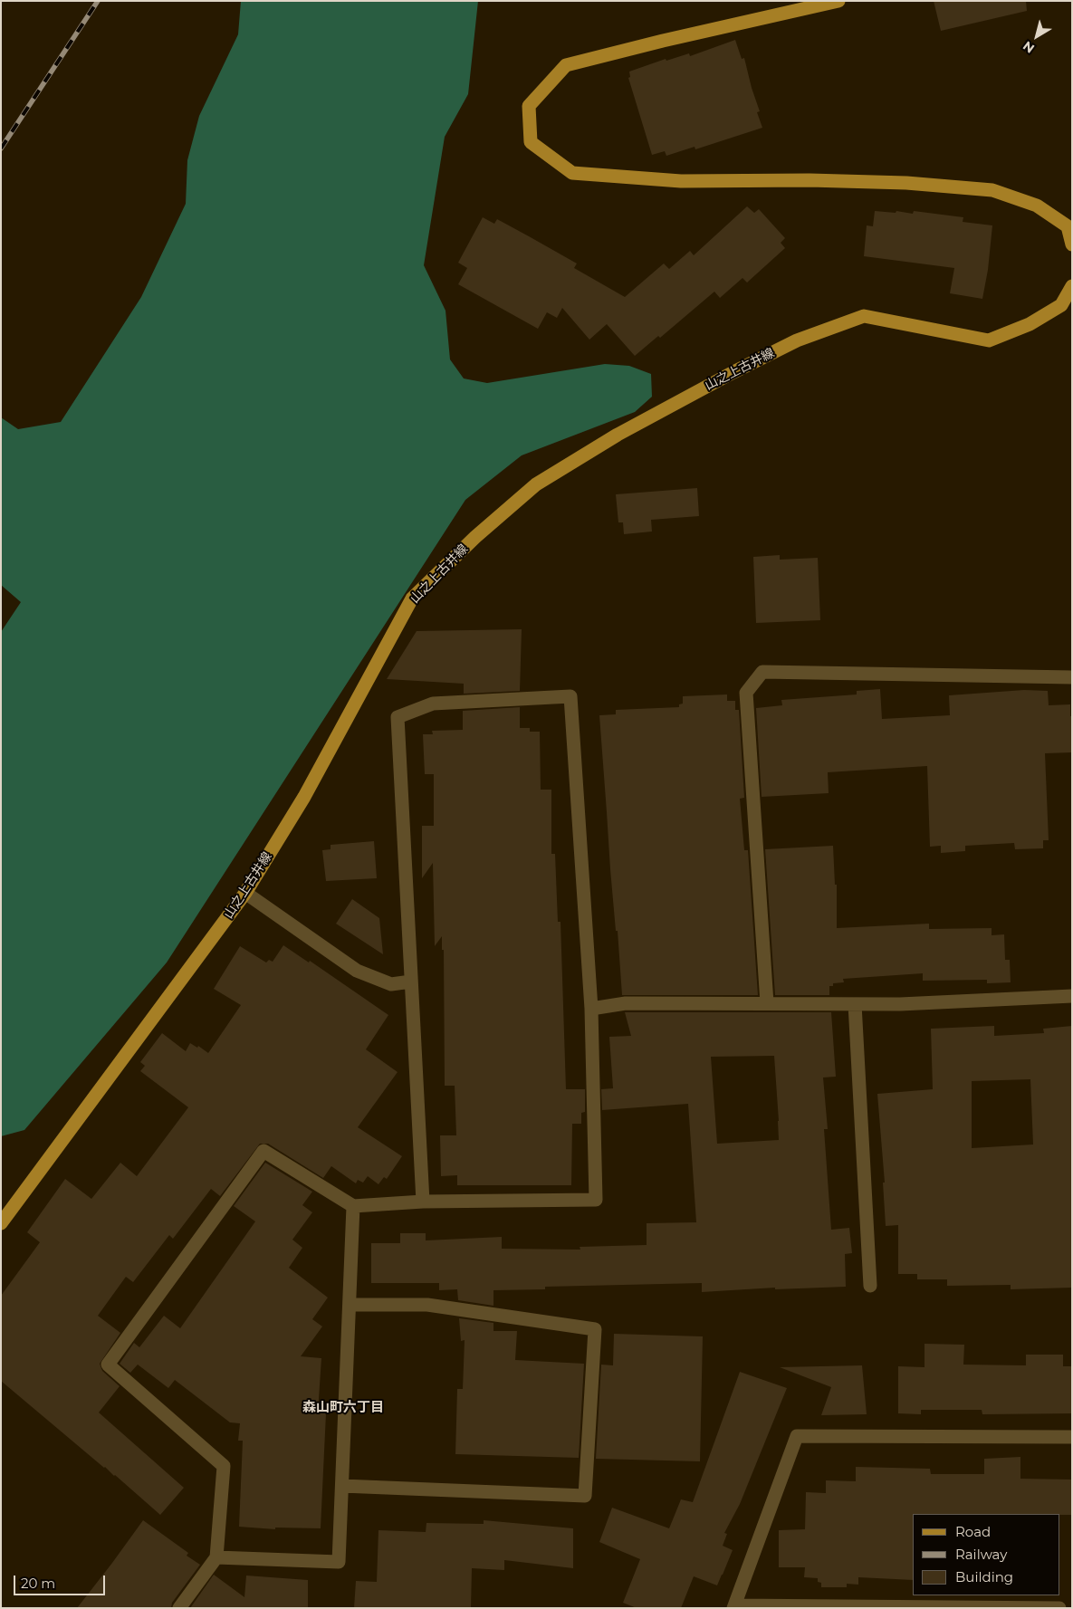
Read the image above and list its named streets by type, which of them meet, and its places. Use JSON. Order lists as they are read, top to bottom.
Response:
{
  "streets": {
    "main road": ["山之上古井線"]
  },
  "districts": ["森山町六丁目"],
  "legend": ["Road", "Railway", "Building"],
  "scale_bar": "20 m",
  "north": "bottom left"
}
